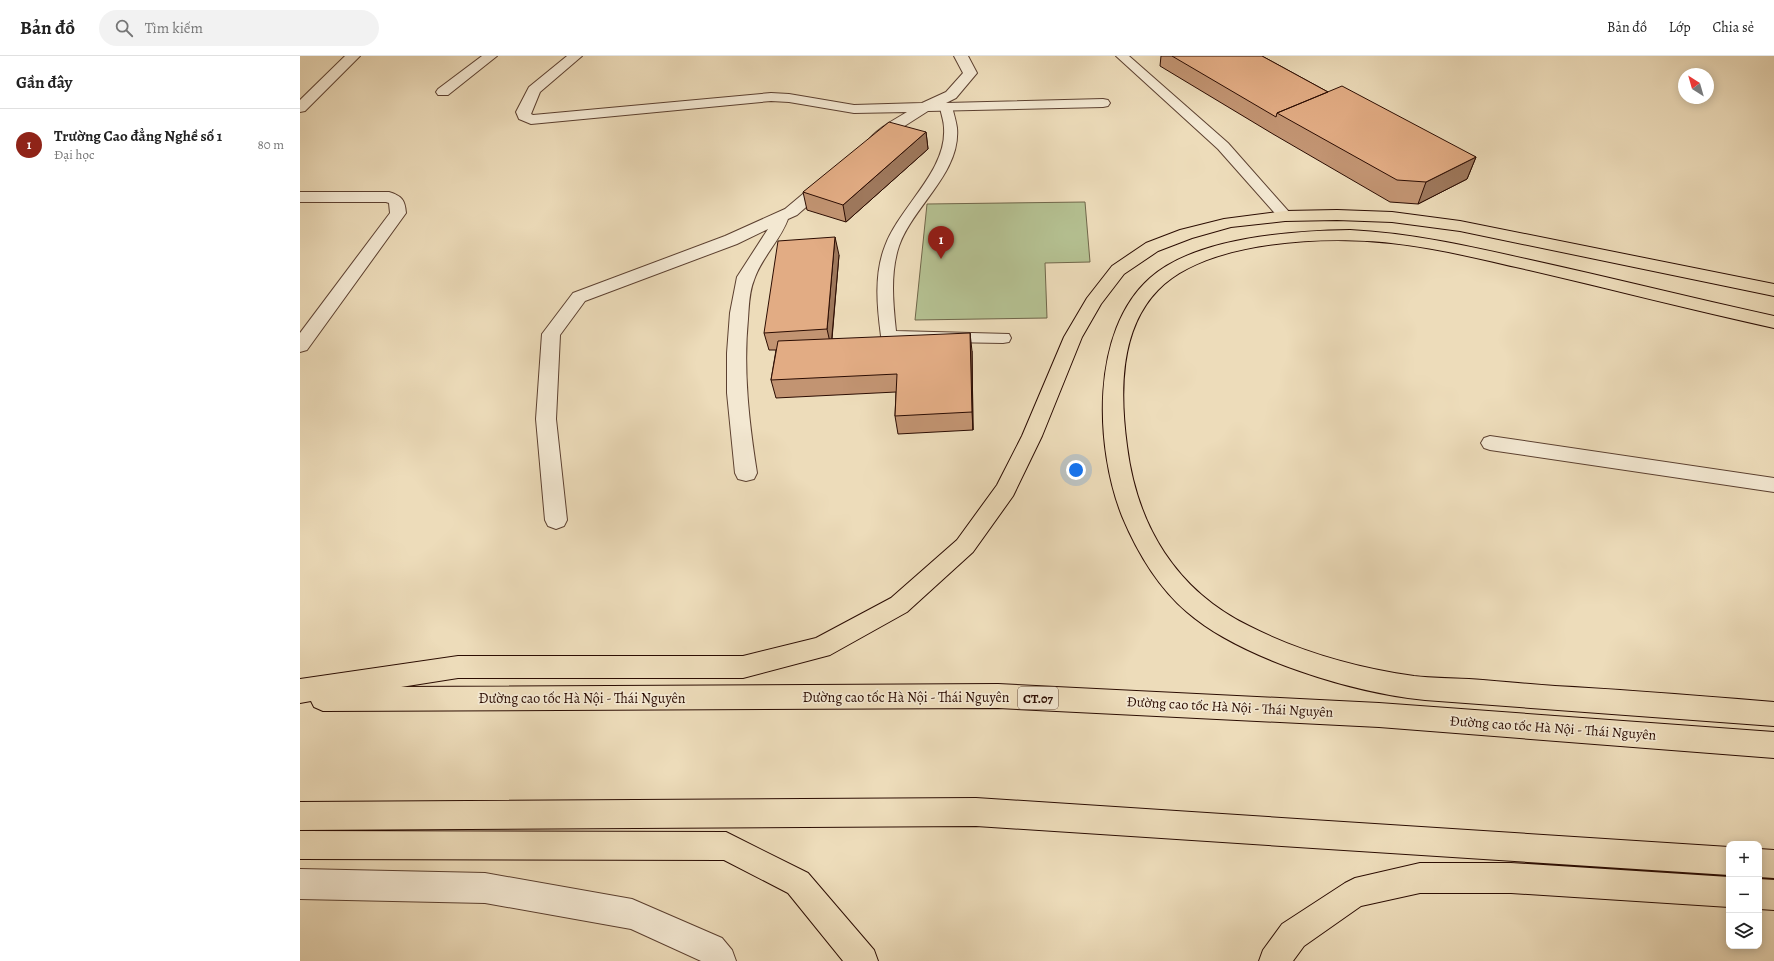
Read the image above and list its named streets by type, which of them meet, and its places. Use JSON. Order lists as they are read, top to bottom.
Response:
{
  "streets": {
    "highway": ["Đường cao tốc Hà Nội - Thái Nguyên", "CT.07"]
  },
  "north": "top left",
  "page": {
    "header": "Bản đồ",
    "search": "Tìm kiếm",
    "nav": ["Bản đồ", "Lớp", "Chia sẻ"],
    "heading": "Gần đây",
    "list": [
      {
        "mark": "1",
        "name": "Trường Cao đẳng Nghề số 1",
        "note": "Đại học",
        "value": "80 m"
      }
    ],
    "pins": "1",
    "map_buttons": ["+", "−"]
  }
}
